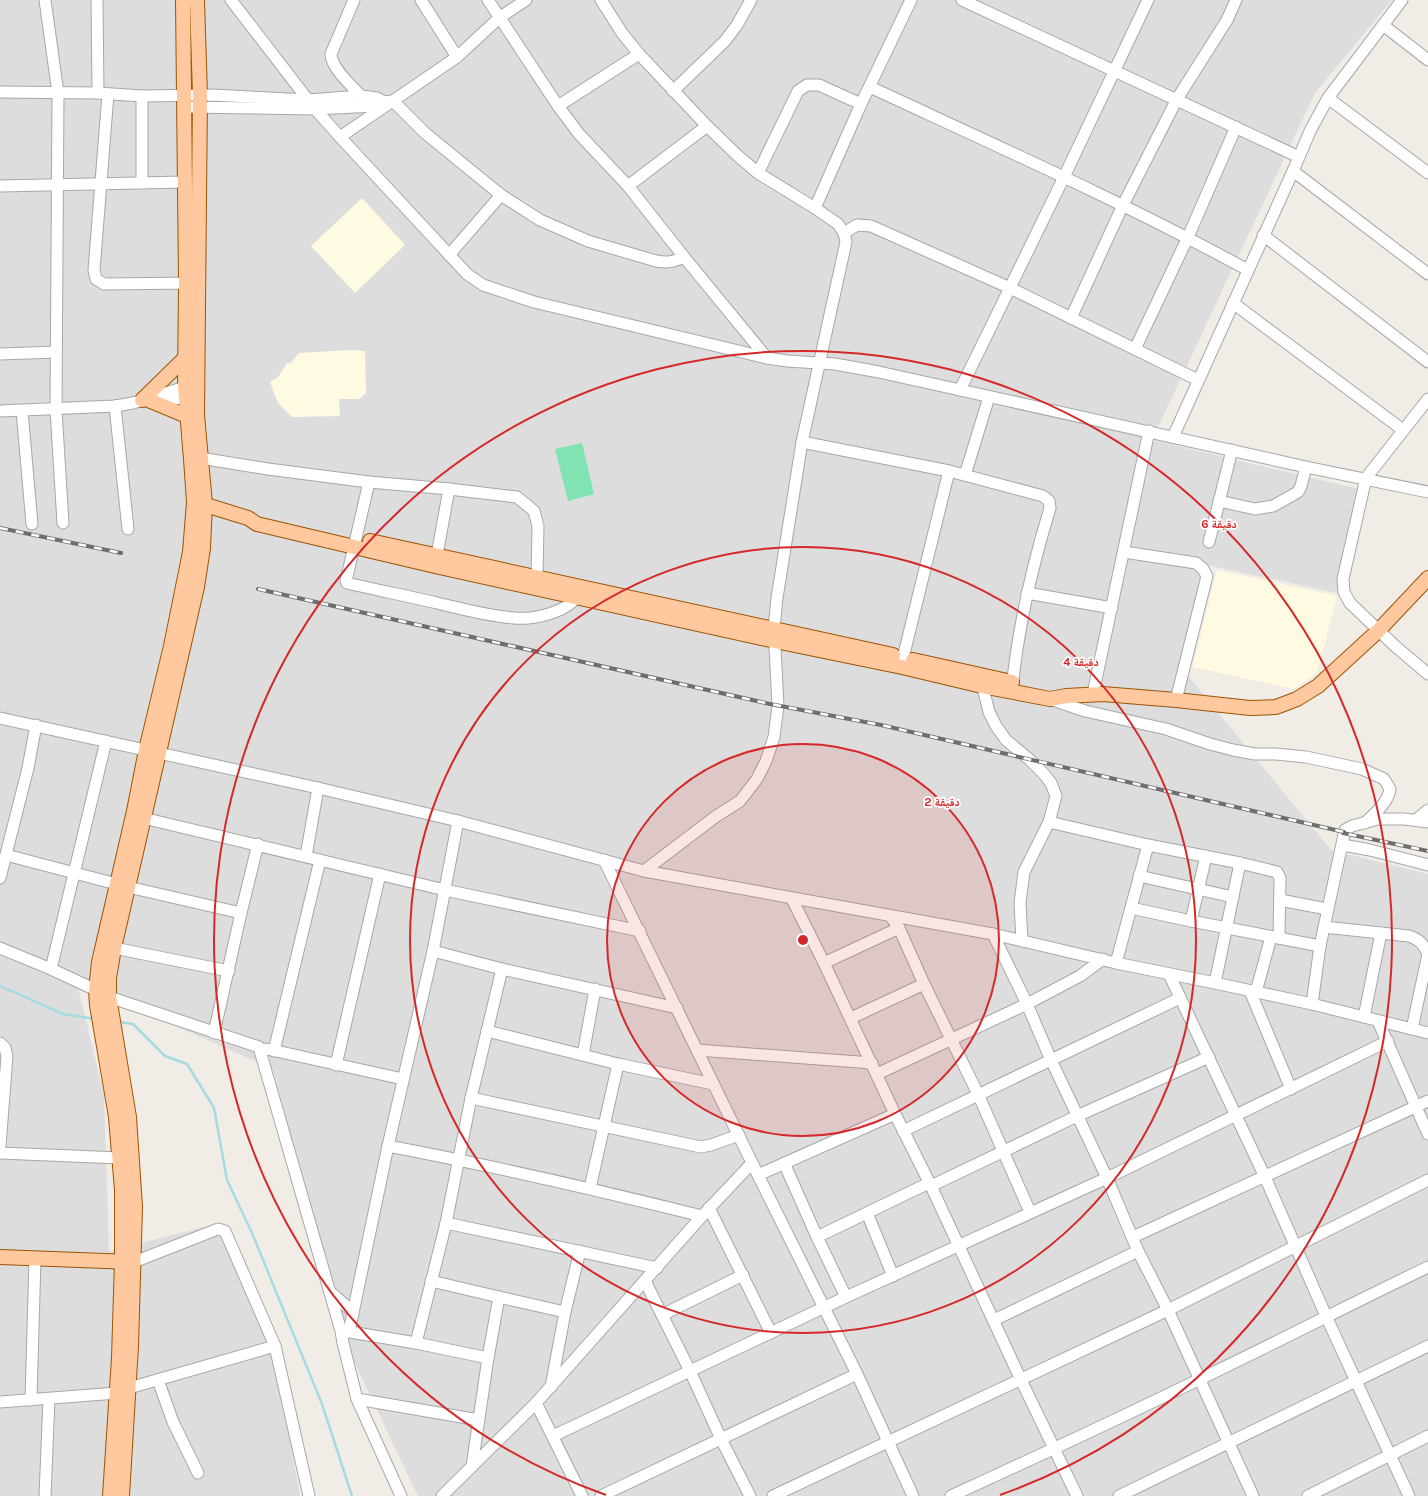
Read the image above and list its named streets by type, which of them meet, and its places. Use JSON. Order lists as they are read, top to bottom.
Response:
{
  "rings": ["6 دقيقة", "4 دقيقة", "2 دقيقة"]
}
